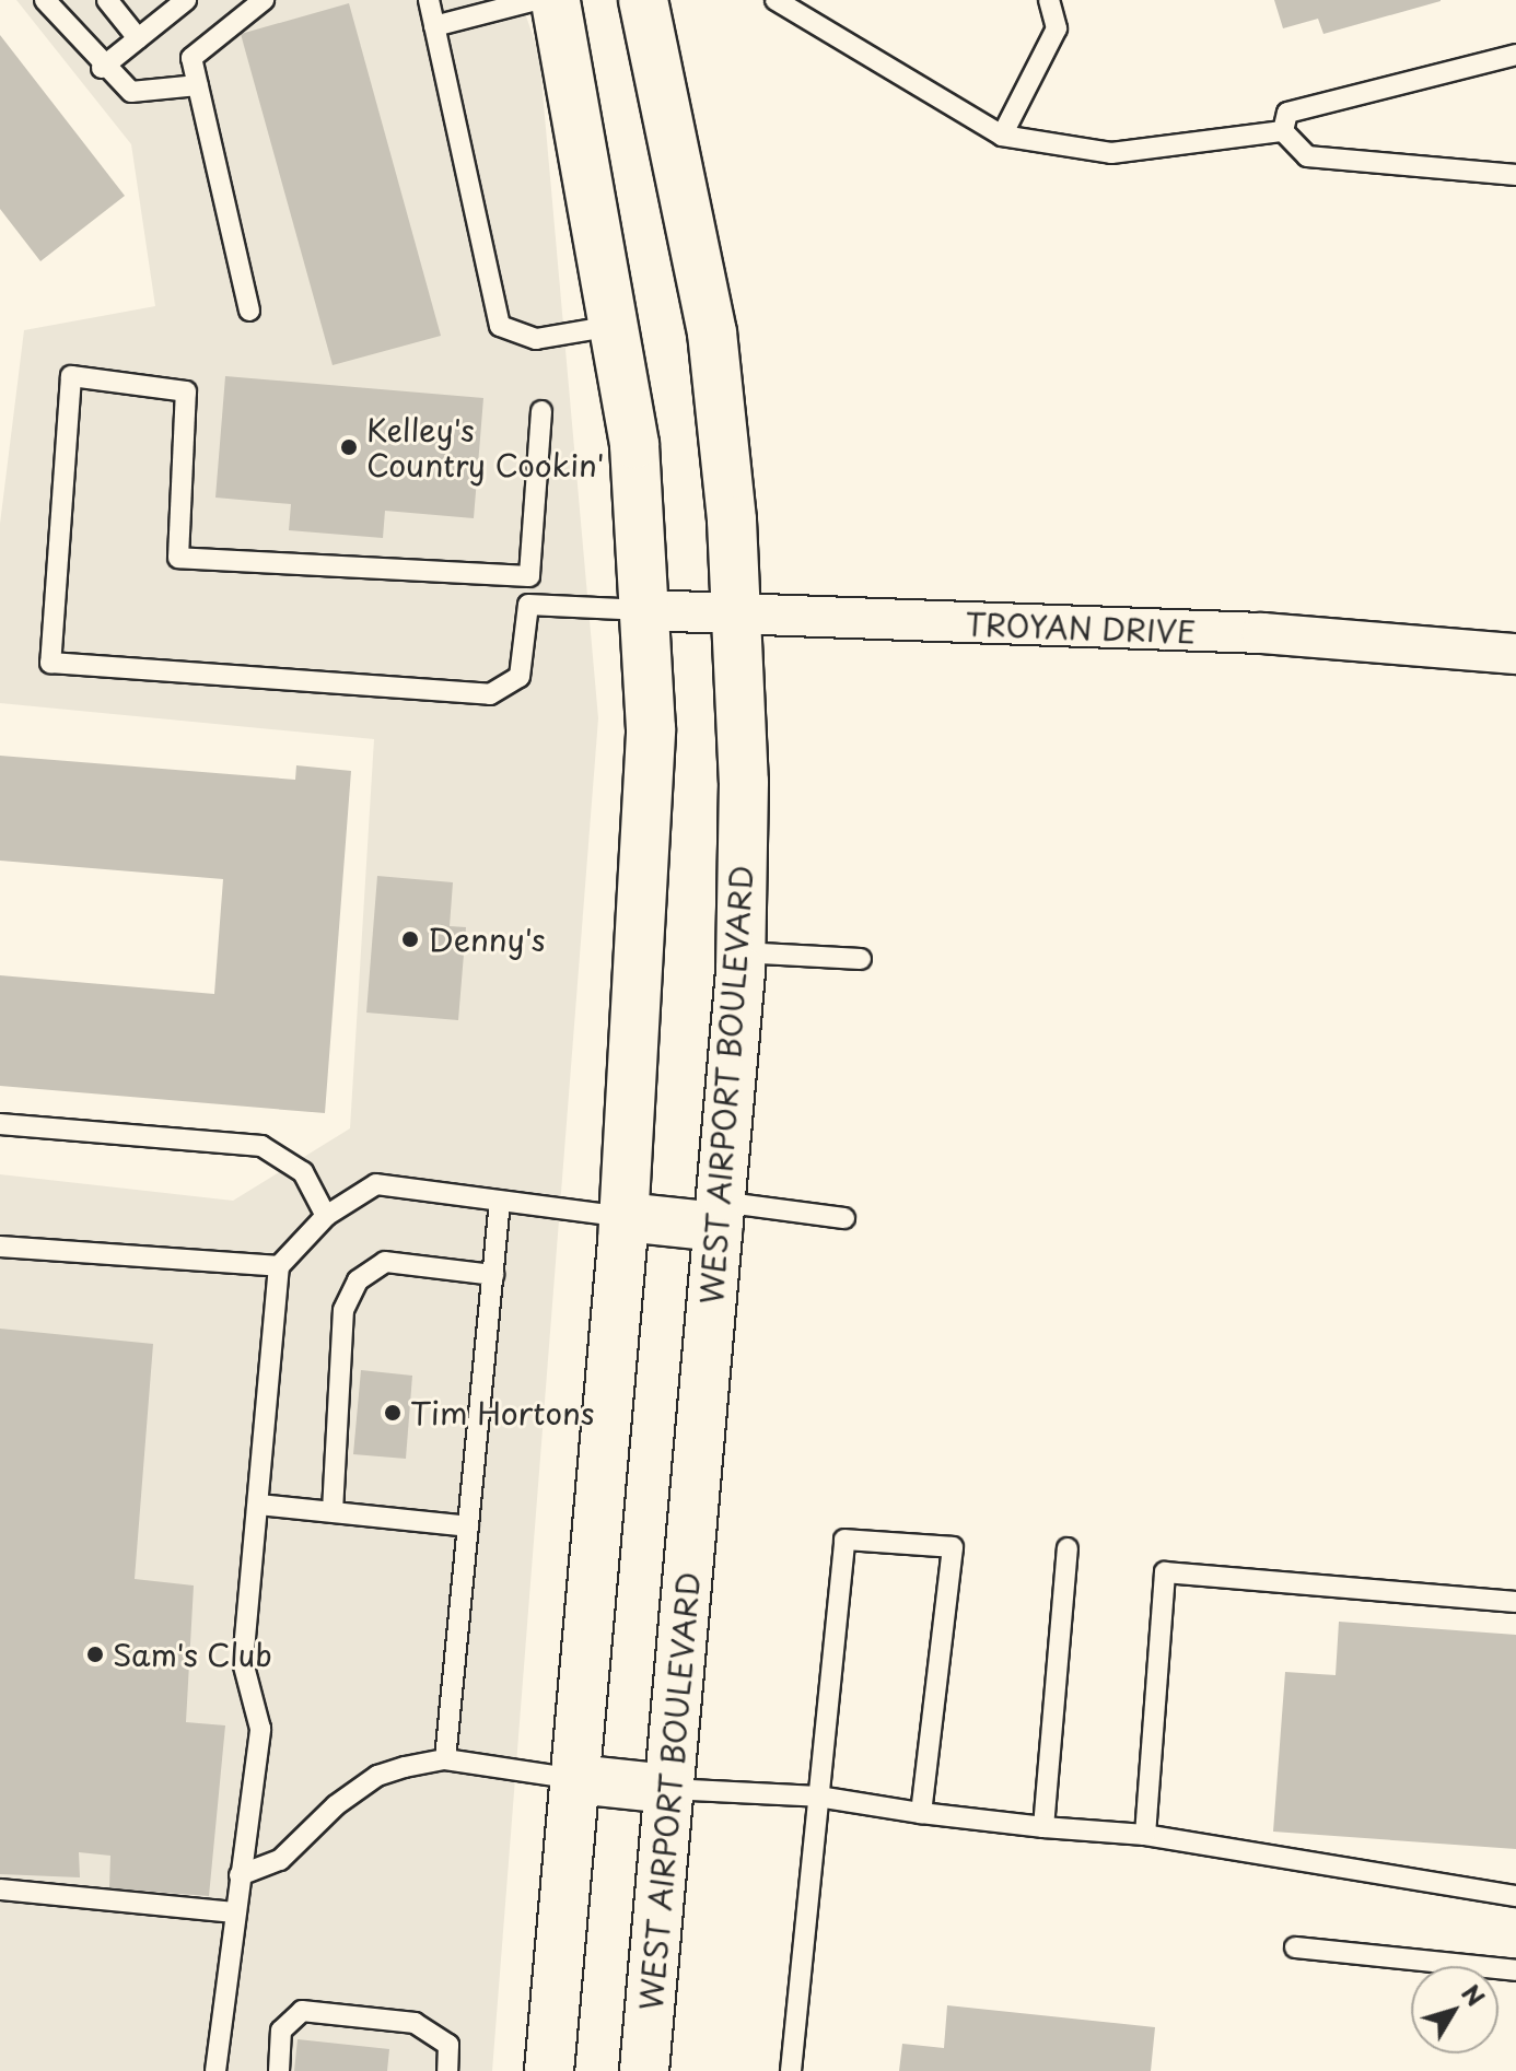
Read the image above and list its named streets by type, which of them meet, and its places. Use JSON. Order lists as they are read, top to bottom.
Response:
{
  "streets": {
    "main road": ["WEST AIRPORT BOULEVARD"],
    "street": ["TROYAN DRIVE"]
  },
  "crossings": [
    ["TROYAN DRIVE", "WEST AIRPORT BOULEVARD"]
  ],
  "places": [
    "Kelley's Country Cookin'",
    "Denny's",
    "Tim Hortons",
    "Sam's Club"
  ],
  "north": "top right"
}
